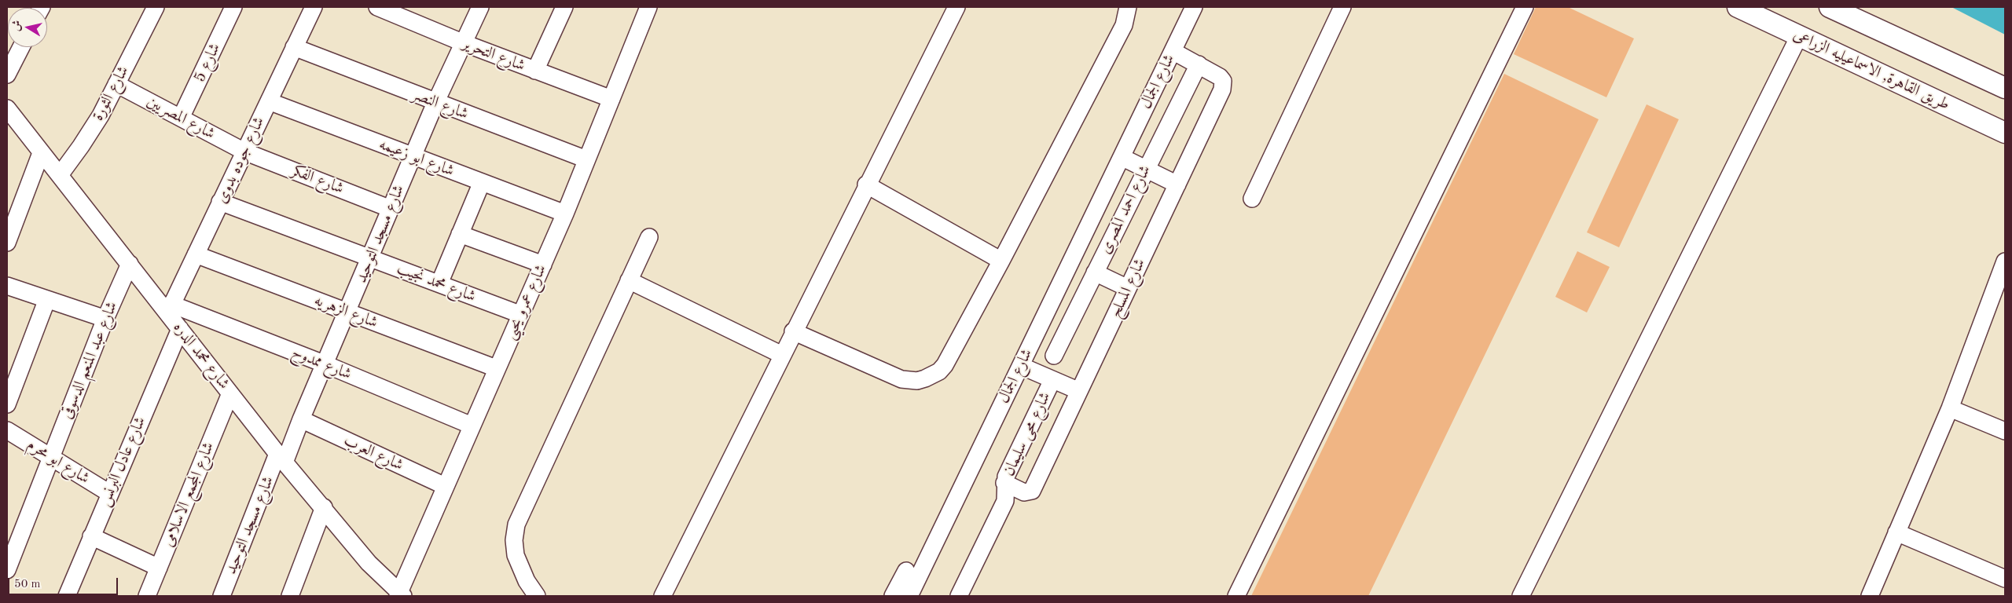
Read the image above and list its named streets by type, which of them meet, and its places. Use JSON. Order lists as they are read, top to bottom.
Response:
{
  "streets": {
    "main road": ["طريق القاهرة, الاسماعيليه الزراعى"],
    "street": [
      "شارع التحرير",
      "شارع 5",
      "شارع الجمال",
      "شارع الثورة",
      "شارع النصر",
      "شارع المصريين",
      "شارع ابو زعيمه",
      "شارع جوده بدوى",
      "شارع الفكر",
      "شارع احمد المصرى",
      "شارع مسجد التوحيد",
      "شارع محمد نجيب",
      "شارع المسلح",
      "شارع عمرو يحيى",
      "شارع الزهريه",
      "شارع محمد الدره",
      "شارع عبد المنعم الدسوقى",
      "شارع ممدوح",
      "شارع محى سليمان",
      "شارع العرب",
      "شارع ابو محرم",
      "شارع عادل البرنس",
      "شارع المجمع الاسلامى"
    ]
  },
  "crossings": [
    ["شارع التحرير", "شارع مسجد التوحيد"],
    ["شارع التحرير", "شارع عمرو يحيى"],
    ["شارع 5", "شارع المصريين"],
    ["شارع الجمال", "شارع المسلح"],
    ["شارع الثورة", "شارع المصريين"],
    ["شارع الثورة", "شارع محمد الدره"],
    ["شارع النصر", "شارع جوده بدوى"],
    ["شارع النصر", "شارع مسجد التوحيد"],
    ["شارع النصر", "شارع عمرو يحيى"],
    ["شارع المصريين", "شارع جوده بدوى"],
    ["شارع المصريين", "شارع الفكر"],
    ["شارع ابو زعيمه", "شارع جوده بدوى"],
    ["شارع ابو زعيمه", "شارع مسجد التوحيد"],
    ["شارع ابو زعيمه", "شارع عمرو يحيى"],
    ["شارع جوده بدوى", "شارع الفكر"],
    ["شارع جوده بدوى", "شارع محمد نجيب"],
    ["شارع جوده بدوى", "شارع الزهريه"],
    ["شارع جوده بدوى", "شارع محمد الدره"],
    ["شارع جوده بدوى", "شارع ممدوح"],
    ["شارع الفكر", "شارع مسجد التوحيد"],
    ["شارع احمد المصرى", "شارع المسلح"],
    ["شارع مسجد التوحيد", "شارع محمد نجيب"],
    ["شارع مسجد التوحيد", "شارع الزهريه"],
    ["شارع مسجد التوحيد", "شارع محمد الدره"],
    ["شارع مسجد التوحيد", "شارع ممدوح"],
    ["شارع مسجد التوحيد", "شارع العرب"],
    ["شارع محمد نجيب", "شارع عمرو يحيى"],
    ["شارع المسلح", "شارع محى سليمان"],
    ["شارع عمرو يحيى", "شارع الزهريه"],
    ["شارع عمرو يحيى", "شارع محمد الدره"],
    ["شارع عمرو يحيى", "شارع ممدوح"],
    ["شارع عمرو يحيى", "شارع العرب"],
    ["شارع محمد الدره", "شارع عبد المنعم الدسوقى"],
    ["شارع محمد الدره", "شارع ممدوح"],
    ["شارع محمد الدره", "شارع عادل البرنس"],
    ["شارع محمد الدره", "شارع المجمع الاسلامى"],
    ["شارع عبد المنعم الدسوقى", "شارع ابو محرم"],
    ["شارع ابو محرم", "شارع عادل البرنس"]
  ],
  "scale_bar": "50 m",
  "north": "left"
}
